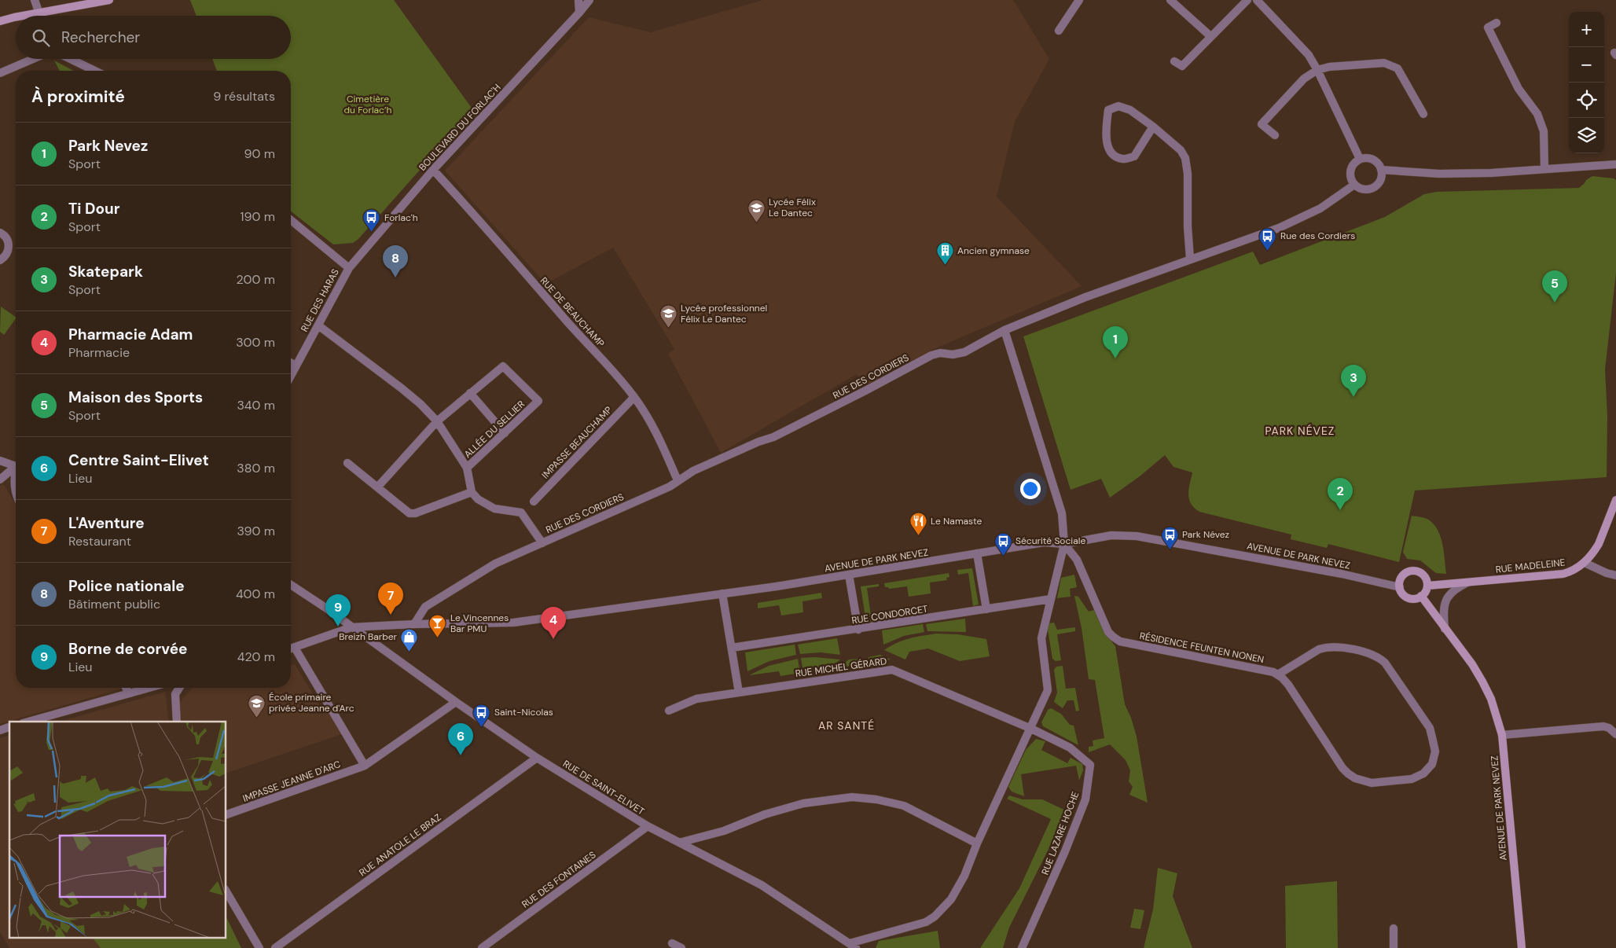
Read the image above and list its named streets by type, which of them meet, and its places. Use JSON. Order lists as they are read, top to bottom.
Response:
{
  "streets": {
    "main road": ["AVENUE DE PARK NEVEZ", "RUE MADELEINE"],
    "street": [
      "BOULEVARD DU FORLAC'H",
      "RUE DES HARAS",
      "RUE DE BEAUCHAMP",
      "RUE DES CORDIERS",
      "ALLÉE DU SELLIER",
      "IMPASSE BEAUCHAMP",
      "RUE CONDORCET",
      "RÉSIDENCE FEUNTEN NONEN",
      "RUE MICHEL GÉRARD",
      "IMPASSE JEANNE D'ARC",
      "RUE DE SAINT-ELIVET",
      "RUE LAZARE HOCHE",
      "RUE ANATOLE LE BRAZ",
      "RUE DES FONTAINES"
    ]
  },
  "crossings": [
    ["BOULEVARD DU FORLAC'H", "RUE DES HARAS"],
    ["BOULEVARD DU FORLAC'H", "RUE DE BEAUCHAMP"],
    ["RUE DE BEAUCHAMP", "RUE DES CORDIERS"],
    ["RUE DE BEAUCHAMP", "IMPASSE BEAUCHAMP"],
    ["RUE DES CORDIERS", "AVENUE DE PARK NEVEZ"],
    ["AVENUE DE PARK NEVEZ", "RUE MADELEINE"],
    ["AVENUE DE PARK NEVEZ", "RÉSIDENCE FEUNTEN NONEN"],
    ["AVENUE DE PARK NEVEZ", "RUE DE SAINT-ELIVET"],
    ["RUE MICHEL GÉRARD", "RUE LAZARE HOCHE"],
    ["IMPASSE JEANNE D'ARC", "RUE DE SAINT-ELIVET"],
    ["RUE DE SAINT-ELIVET", "RUE ANATOLE LE BRAZ"],
    ["RUE DE SAINT-ELIVET", "RUE DES FONTAINES"]
  ],
  "districts": ["PARK NÉVEZ", "AR SANTÉ"],
  "parks": ["Cimetière du Forlac’h"],
  "places": {
    "school or university": ["Lycée Félix Le Dantec", "Lycée professionnel Félix Le Dantec", "École primaire privée Jeanne d'Arc"],
    "bus stop": [
      "Forlac'h",
      "Rue des Cordiers",
      "Park Névez",
      "Sécurité Sociale",
      "Saint-Nicolas"
    ],
    "building": ["Ancien gymnase"],
    "restaurant": ["Le Namaste"],
    "bar": ["Le Vincennes Bar PMU"],
    "shop": ["Breizh Barber"]
  },
  "page": {
    "map_buttons": ["+", "−"],
    "search": "Rechercher",
    "heading": ["À proximité", "9 résultats"],
    "list": [
      {
        "mark": "1",
        "name": "Park Nevez",
        "note": "Sport",
        "value": "90 m"
      },
      {
        "mark": "2",
        "name": "Ti Dour",
        "note": "Sport",
        "value": "190 m"
      },
      {
        "mark": "3",
        "name": "Skatepark",
        "note": "Sport",
        "value": "200 m"
      },
      {
        "mark": "4",
        "name": "Pharmacie Adam",
        "note": "Pharmacie",
        "value": "300 m"
      },
      {
        "mark": "5",
        "name": "Maison des Sports",
        "note": "Sport",
        "value": "340 m"
      },
      {
        "mark": "6",
        "name": "Centre Saint-Elivet",
        "note": "Lieu",
        "value": "380 m"
      },
      {
        "mark": "7",
        "name": "L'Aventure",
        "note": "Restaurant",
        "value": "390 m"
      },
      {
        "mark": "8",
        "name": "Police nationale",
        "note": "Bâtiment public",
        "value": "400 m"
      },
      {
        "mark": "9",
        "name": "Borne de corvée",
        "note": "Lieu",
        "value": "420 m"
      }
    ],
    "pins": [
      "8",
      "5",
      "1",
      "3",
      "2",
      "7",
      "9",
      "4",
      "6"
    ]
  }
}
